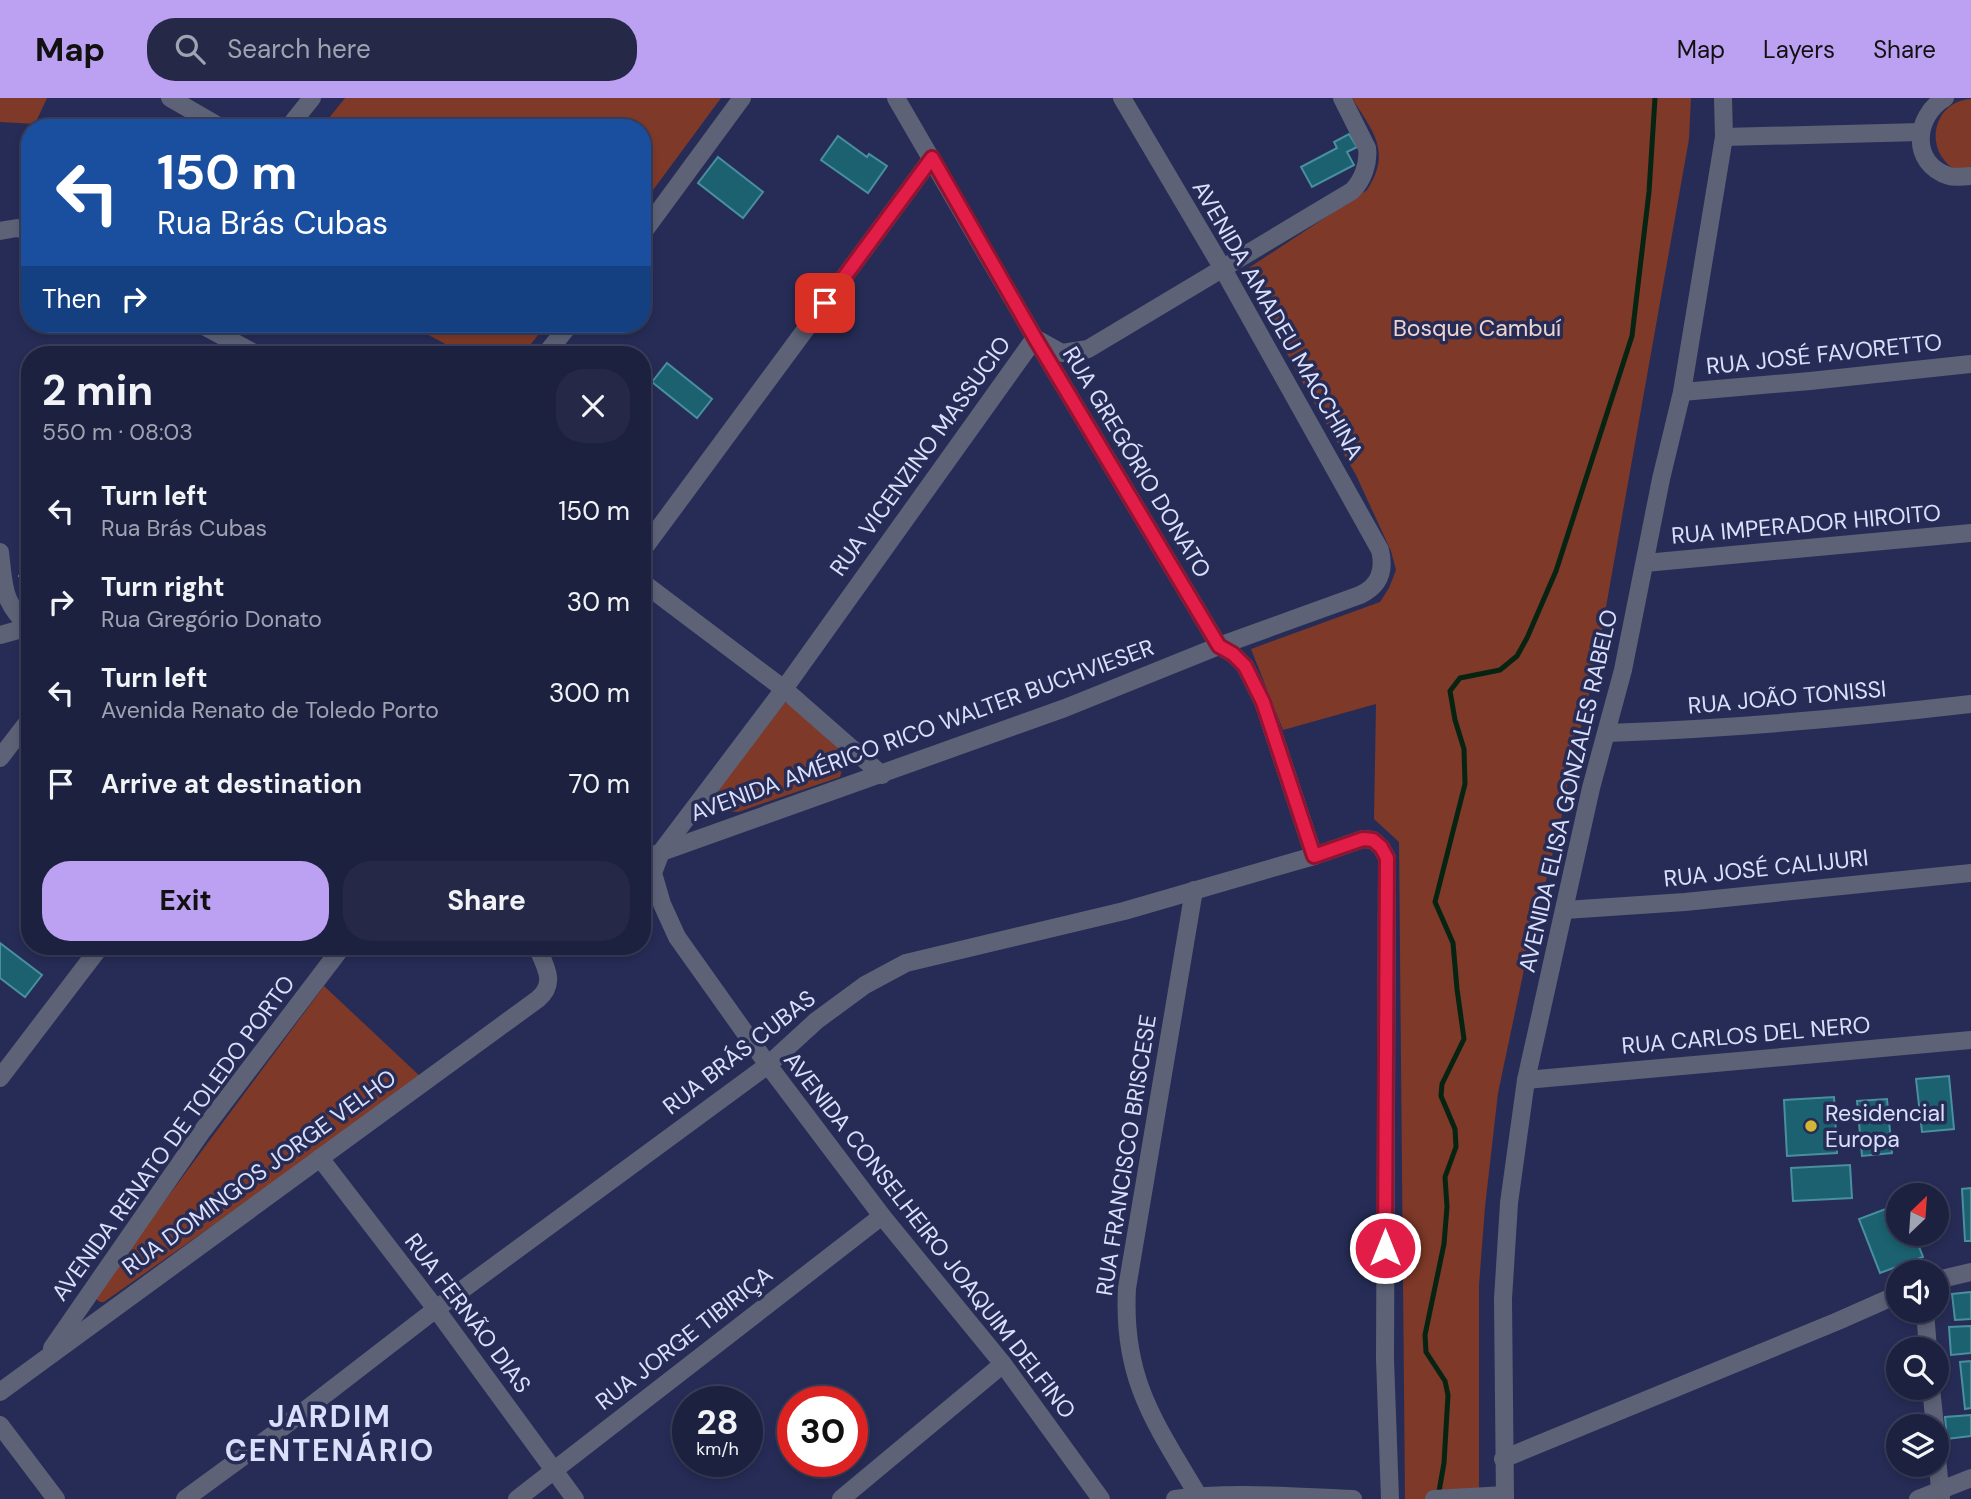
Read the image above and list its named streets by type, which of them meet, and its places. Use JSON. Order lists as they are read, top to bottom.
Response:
{
  "streets": {
    "street": [
      "AVENIDA AMADEU MACCHINA",
      "RUA JOSÉ FAVORETTO",
      "RUA VICENZINO MASSUCIO",
      "RUA GREGÓRIO DONATO",
      "RUA IMPERADOR HIROITO",
      "RUA JOÃO TONISSI",
      "AVENIDA AMÉRICO RICO WALTER BUCHVIESER",
      "AVENIDA ELISA GONZALES RABELO",
      "RUA JOSÉ CALIJURI",
      "RUA CARLOS DEL NERO",
      "RUA BRÁS CUBAS",
      "AVENIDA RENATO DE TOLEDO PORTO",
      "RUA FRANCISCO BRISCESE",
      "RUA DOMINGOS JORGE VELHO",
      "AVENIDA CONSELHEIRO JOAQUIM DELFINO",
      "RUA FERNÃO DIAS",
      "RUA JORGE TIBIRIÇA"
    ]
  },
  "crossings": [
    ["AVENIDA AMADEU MACCHINA", "RUA VICENZINO MASSUCIO"],
    ["AVENIDA AMADEU MACCHINA", "AVENIDA AMÉRICO RICO WALTER BUCHVIESER"],
    ["RUA JOSÉ FAVORETTO", "AVENIDA ELISA GONZALES RABELO"],
    ["RUA VICENZINO MASSUCIO", "RUA GREGÓRIO DONATO"],
    ["RUA VICENZINO MASSUCIO", "AVENIDA AMÉRICO RICO WALTER BUCHVIESER"],
    ["RUA VICENZINO MASSUCIO", "AVENIDA CONSELHEIRO JOAQUIM DELFINO"],
    ["RUA GREGÓRIO DONATO", "AVENIDA AMÉRICO RICO WALTER BUCHVIESER"],
    ["RUA GREGÓRIO DONATO", "RUA BRÁS CUBAS"],
    ["RUA IMPERADOR HIROITO", "AVENIDA ELISA GONZALES RABELO"],
    ["RUA JOÃO TONISSI", "AVENIDA ELISA GONZALES RABELO"],
    ["AVENIDA AMÉRICO RICO WALTER BUCHVIESER", "AVENIDA CONSELHEIRO JOAQUIM DELFINO"],
    ["AVENIDA ELISA GONZALES RABELO", "RUA JOSÉ CALIJURI"],
    ["AVENIDA ELISA GONZALES RABELO", "RUA CARLOS DEL NERO"],
    ["RUA BRÁS CUBAS", "RUA FRANCISCO BRISCESE"],
    ["RUA BRÁS CUBAS", "AVENIDA CONSELHEIRO JOAQUIM DELFINO"],
    ["RUA BRÁS CUBAS", "RUA FERNÃO DIAS"],
    ["AVENIDA RENATO DE TOLEDO PORTO", "RUA DOMINGOS JORGE VELHO"],
    ["RUA DOMINGOS JORGE VELHO", "RUA FERNÃO DIAS"],
    ["AVENIDA CONSELHEIRO JOAQUIM DELFINO", "RUA JORGE TIBIRIÇA"],
    ["RUA FERNÃO DIAS", "RUA JORGE TIBIRIÇA"]
  ],
  "districts": ["JARDIM CENTENÁRIO"],
  "parks": ["Bosque Cambuí"],
  "places": ["Residencial Europa"],
  "north": "top right",
  "page": {
    "header": "Map",
    "search": "Search here",
    "nav": ["Map", "Layers", "Share"],
    "turn": ["150 m", "Rua Brás Cubas"],
    "then": "Then",
    "heading": ["2 min", "550 m · 08:03"],
    "list": [
      {
        "name": "Turn left",
        "note": "Rua Brás Cubas",
        "value": "150 m"
      },
      {
        "name": "Turn right",
        "note": "Rua Gregório Donato",
        "value": "30 m"
      },
      {
        "name": "Turn left",
        "note": "Avenida Renato de Toledo Porto",
        "value": "300 m"
      },
      {
        "name": "Arrive at destination",
        "value": "70 m"
      }
    ],
    "buttons": ["Exit", "Share"],
    "speed": "28 km/h",
    "limit": "30"
  }
}
